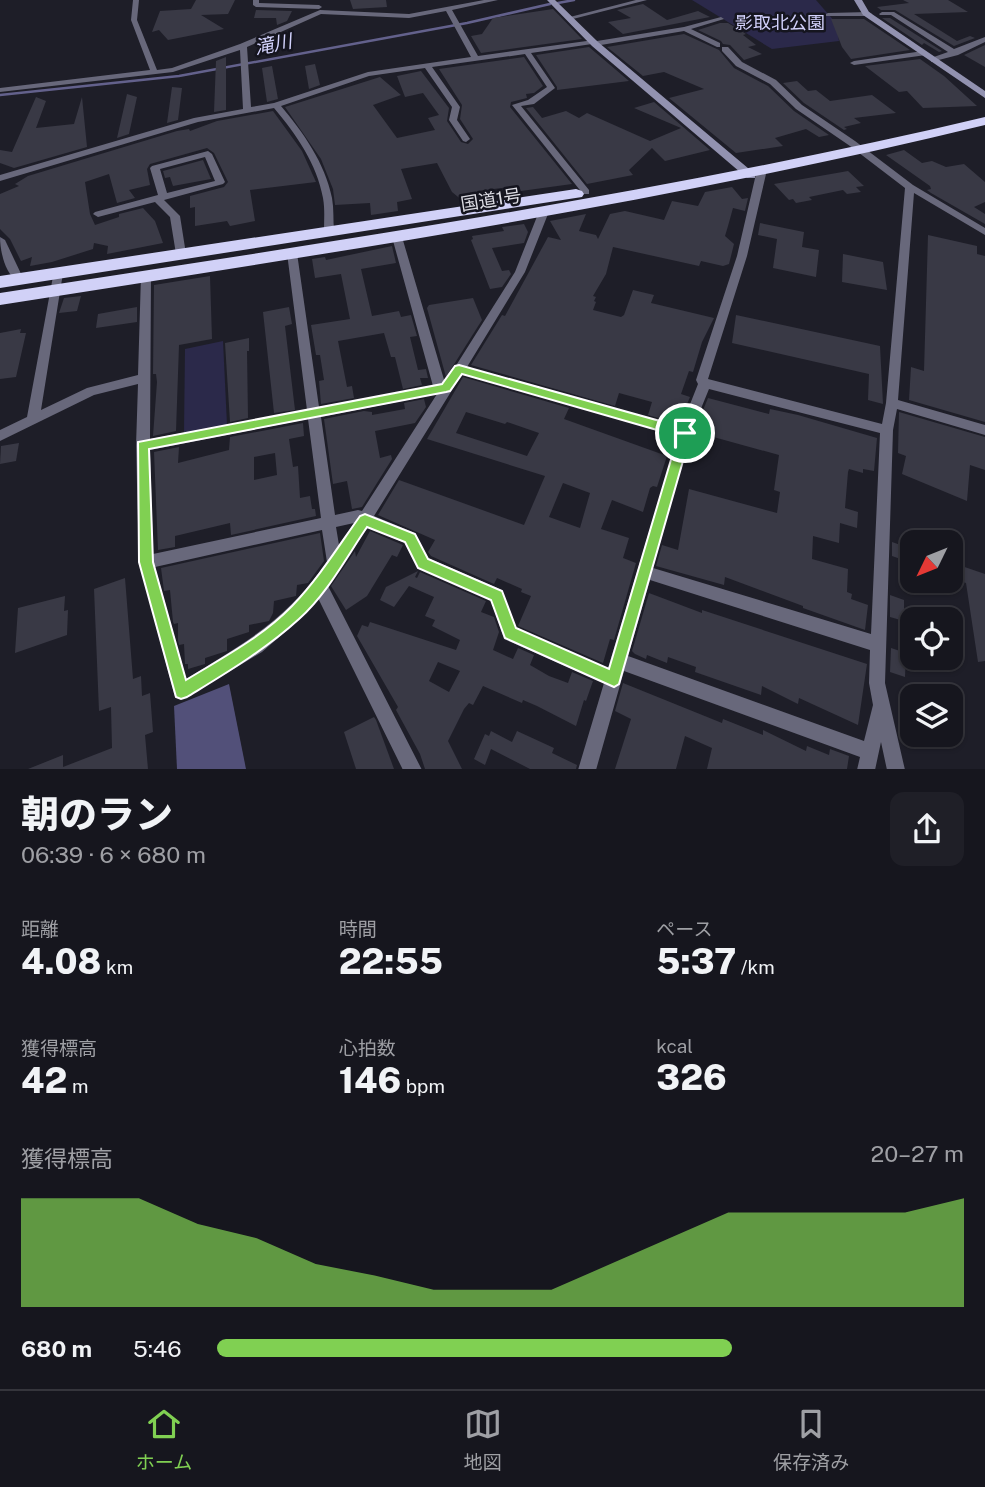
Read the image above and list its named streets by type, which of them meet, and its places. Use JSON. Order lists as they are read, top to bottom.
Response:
{
  "streets": {
    "highway": ["国道1号"]
  },
  "water": ["滝川"],
  "parks": ["影取北公園"],
  "north": "bottom left",
  "page": {
    "heading": ["朝のラン", "06:39 · 6 × 680 m"],
    "stats": [
      ["距離", "4.08 km"],
      ["時間", "22:55"],
      ["ペース", "5:37 /km"],
      ["獲得標高", "42 m"],
      ["心拍数", "146 bpm"],
      ["kcal", "326"]
    ],
    "chart": ["獲得標高", "20–27 m"],
    "list": [
      {
        "name": "680 m",
        "note": "5:46"
      }
    ],
    "tabs": ["ホーム", "地図", "保存済み"]
  }
}
